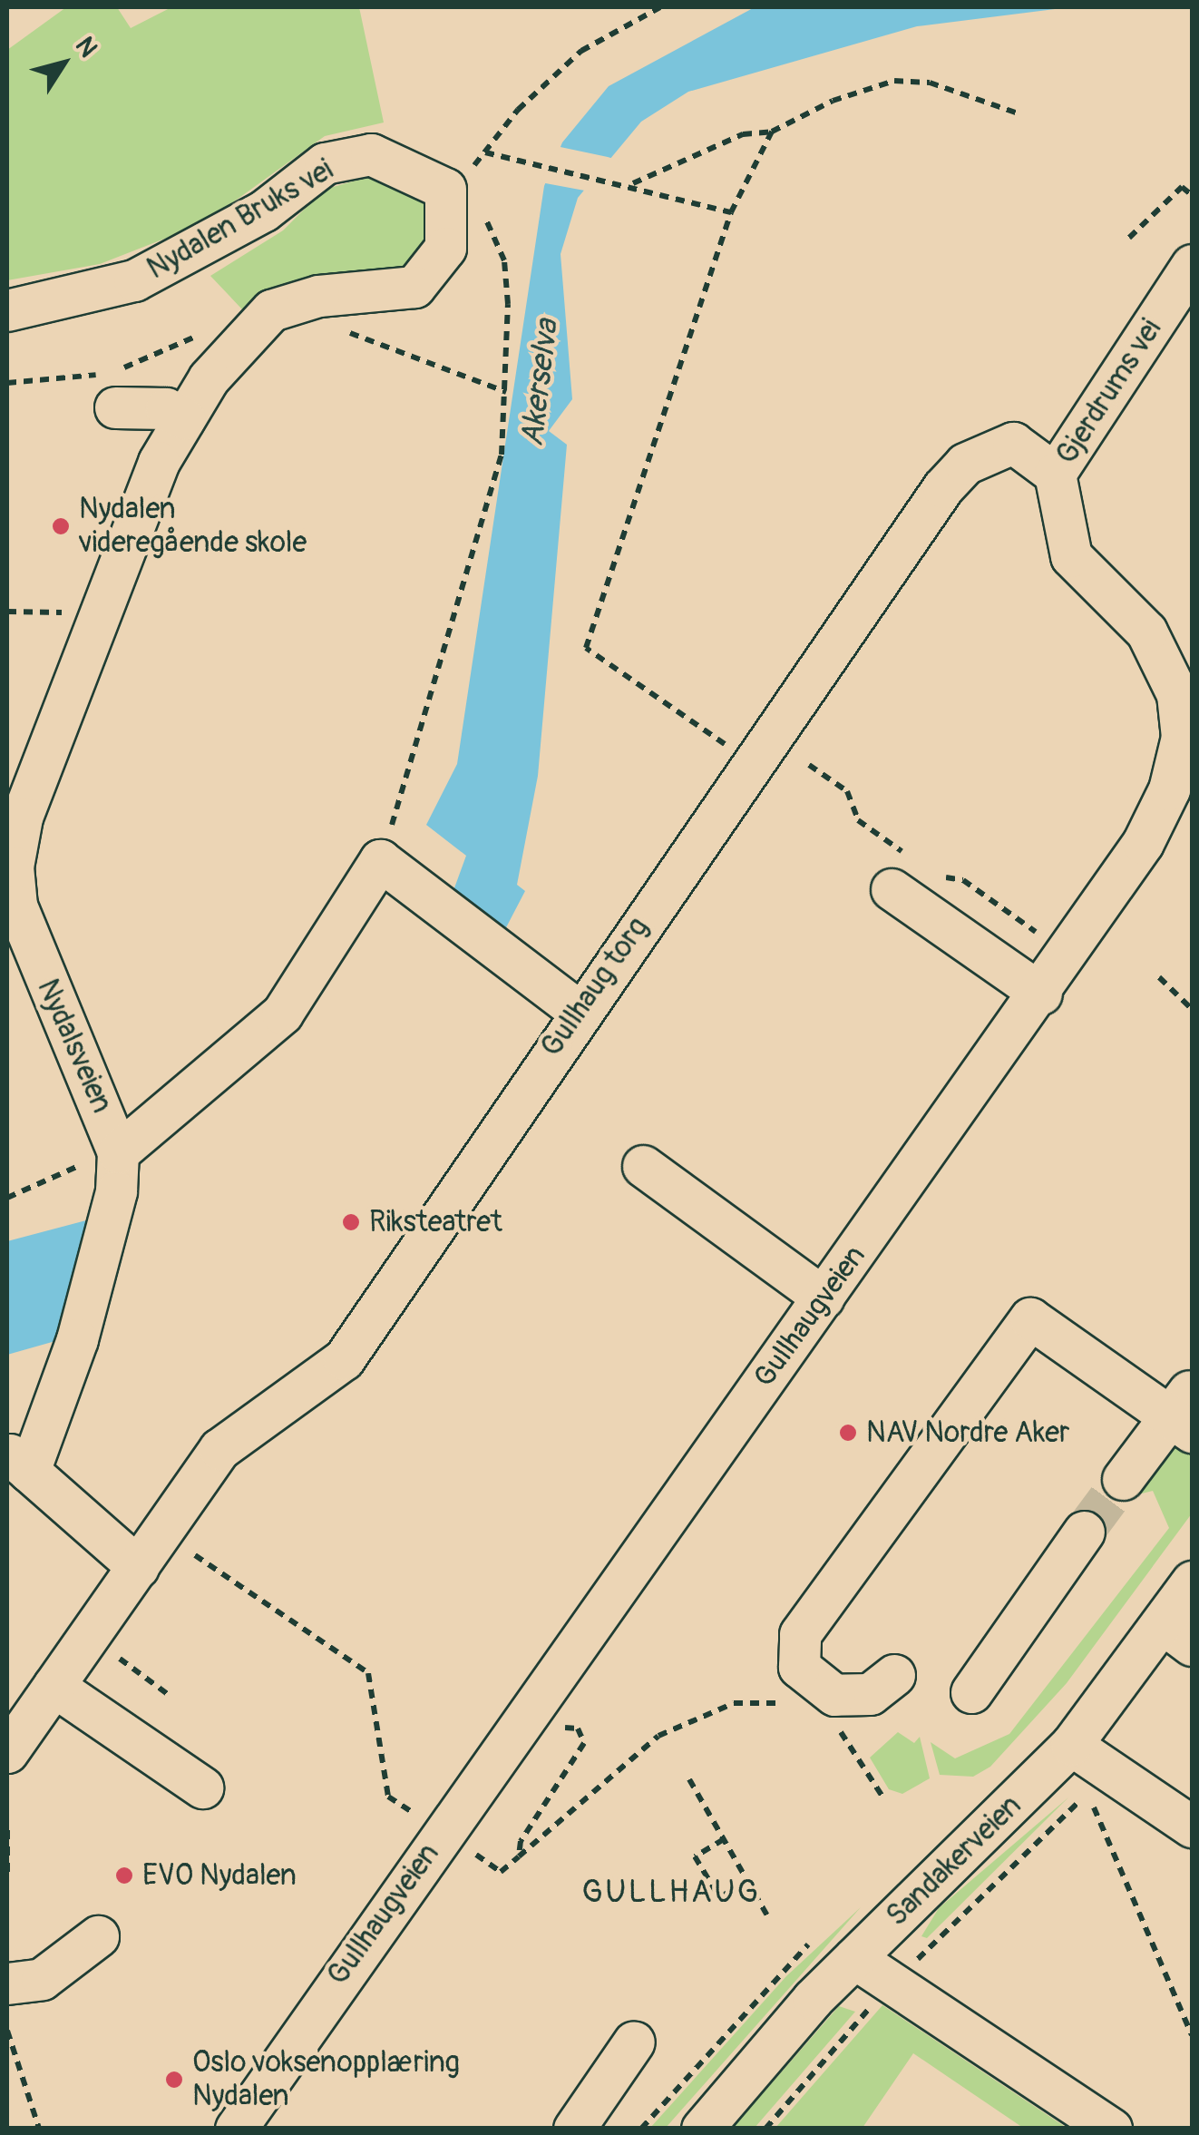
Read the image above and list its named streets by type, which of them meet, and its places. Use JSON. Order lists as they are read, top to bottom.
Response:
{
  "streets": {
    "street": [
      "Nydalen Bruks vei",
      "Gjerdrums vei",
      "Gullhaug torg",
      "Nydalsveien",
      "Gullhaugveien",
      "Sandakerveien"
    ]
  },
  "crossings": [
    ["Nydalen Bruks vei", "Nydalsveien"],
    ["Gjerdrums vei", "Gullhaug torg"],
    ["Gjerdrums vei", "Gullhaugveien"],
    ["Gullhaug torg", "Nydalsveien"],
    ["Gullhaug torg", "Gullhaugveien"]
  ],
  "districts": ["GULLHAUG"],
  "water": ["Akerselva"],
  "places": [
    "Nydalen videregående skole",
    "Riksteatret",
    "NAV Nordre Aker",
    "EVO Nydalen",
    "Oslo voksenopplæring Nydalen"
  ],
  "north": "top right"
}
